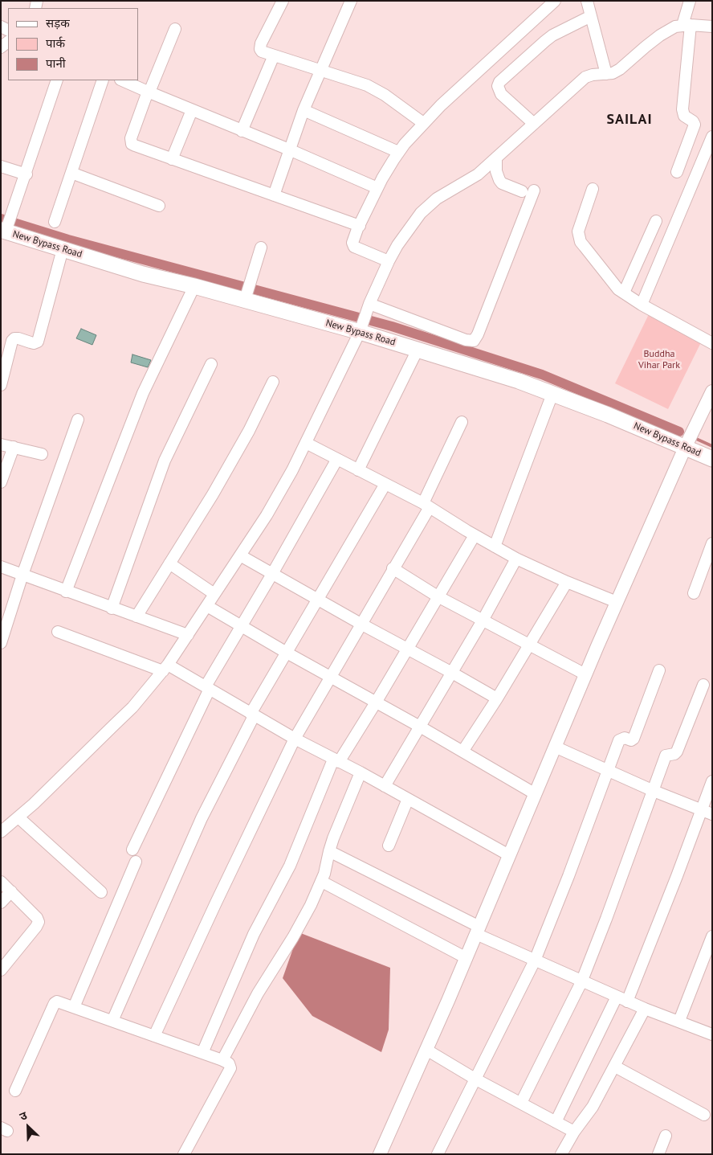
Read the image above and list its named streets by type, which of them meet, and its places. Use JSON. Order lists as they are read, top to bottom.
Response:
{
  "streets": {
    "main road": ["New Bypass Road"]
  },
  "districts": ["SAILAI"],
  "parks": ["Buddha Vihar Park"],
  "legend": ["सड़क", "पार्क", "पानी"],
  "north": "top left"
}
